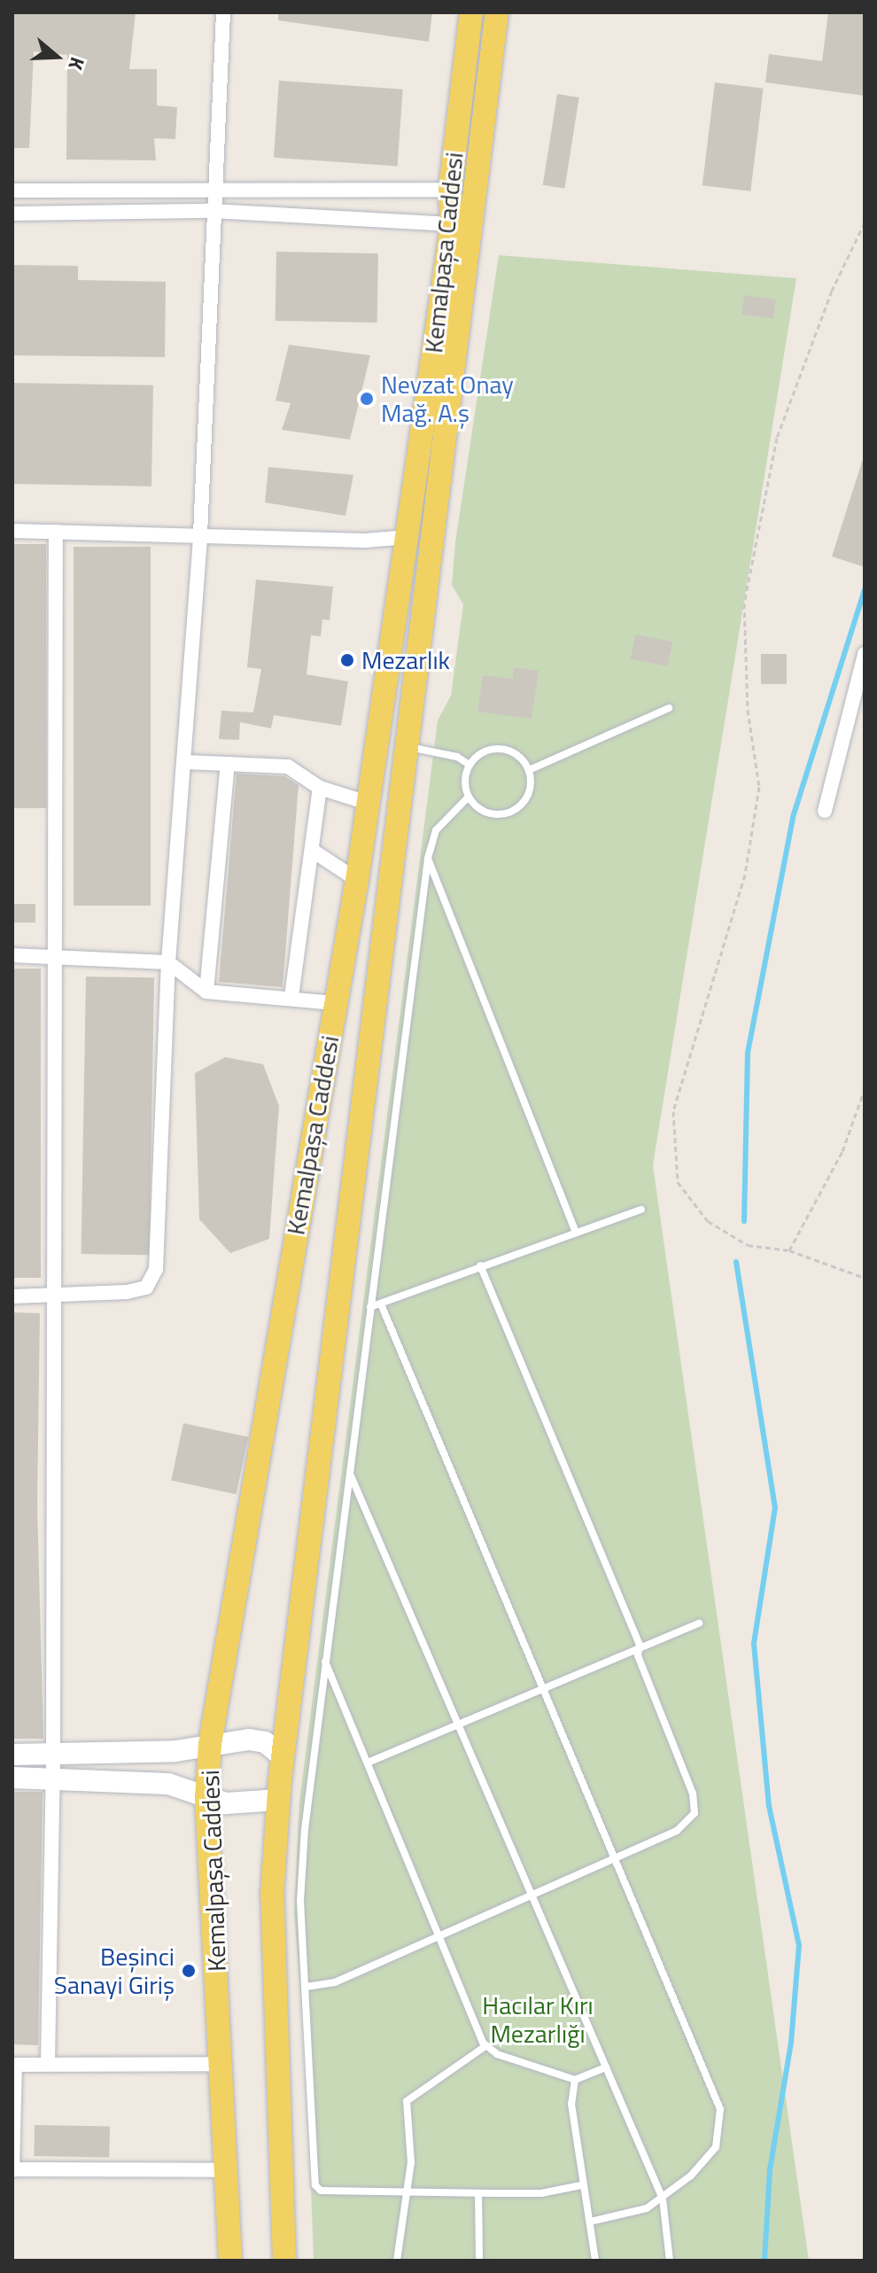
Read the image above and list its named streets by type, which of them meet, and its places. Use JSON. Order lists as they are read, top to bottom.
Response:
{
  "streets": {
    "main road": ["Kemalpaşa Caddesi"]
  },
  "parks": ["Hacılar Kırı Mezarlığı"],
  "places": ["Nevzat Onay Mağ. A.ş", "Mezarlık", "Beşinci Sanayi Giriş"],
  "north": "right"
}
